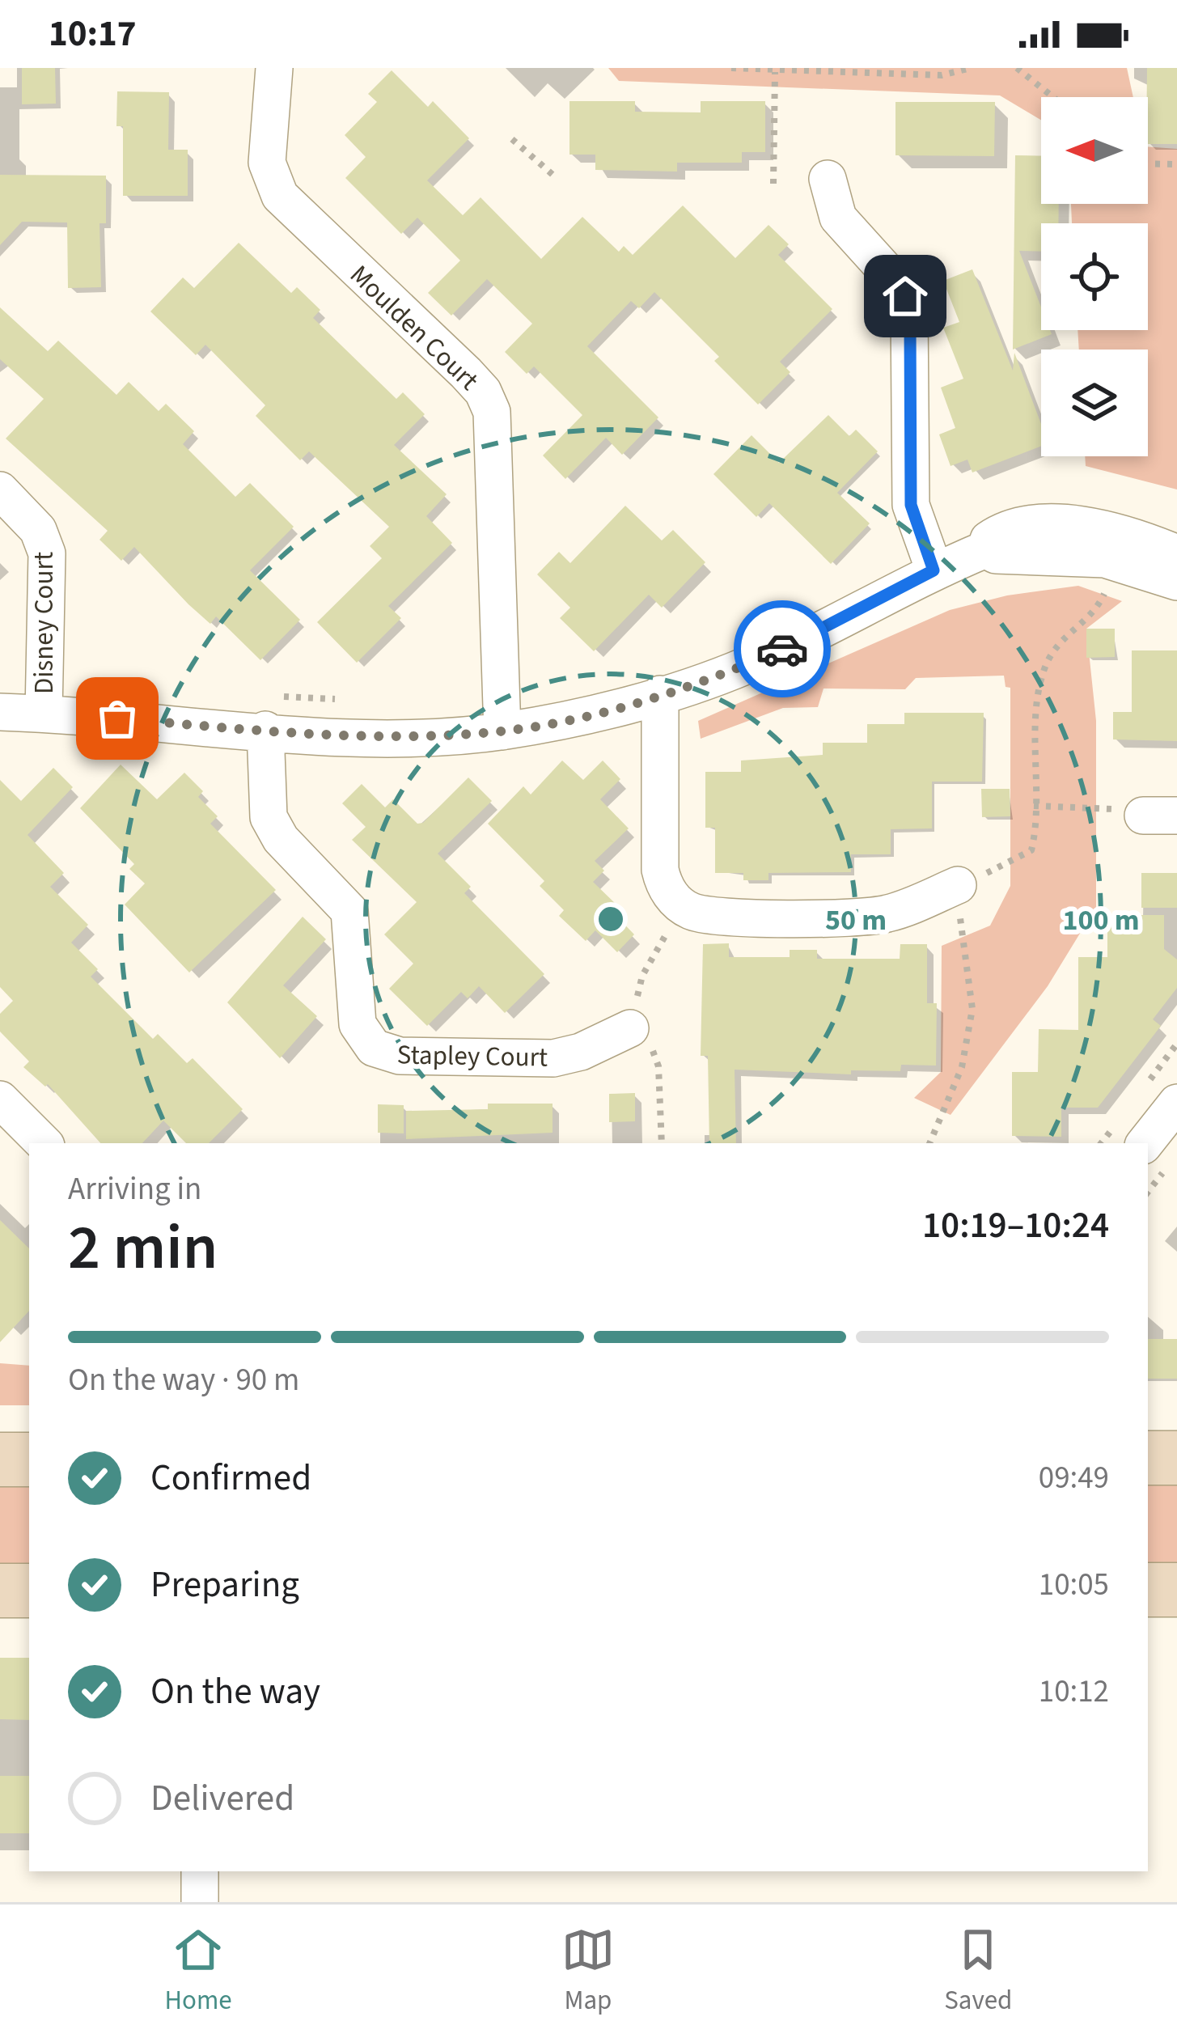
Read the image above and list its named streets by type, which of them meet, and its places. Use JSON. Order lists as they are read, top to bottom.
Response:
{
  "streets": {
    "street": ["Moulden Court", "Disney Court", "Stapley Court"]
  },
  "north": "left",
  "page": {
    "status": "10:17",
    "heading": ["2 min", "Arriving in", "10:19–10:24"],
    "bar": "On the way · 90 m",
    "list": [
      ["Confirmed", "09:49"],
      ["Preparing", "10:05"],
      ["On the way", "10:12"],
      "Delivered"
    ],
    "tabs": ["Home", "Map", "Saved"]
  },
  "rings": ["50 m", "100 m"]
}
